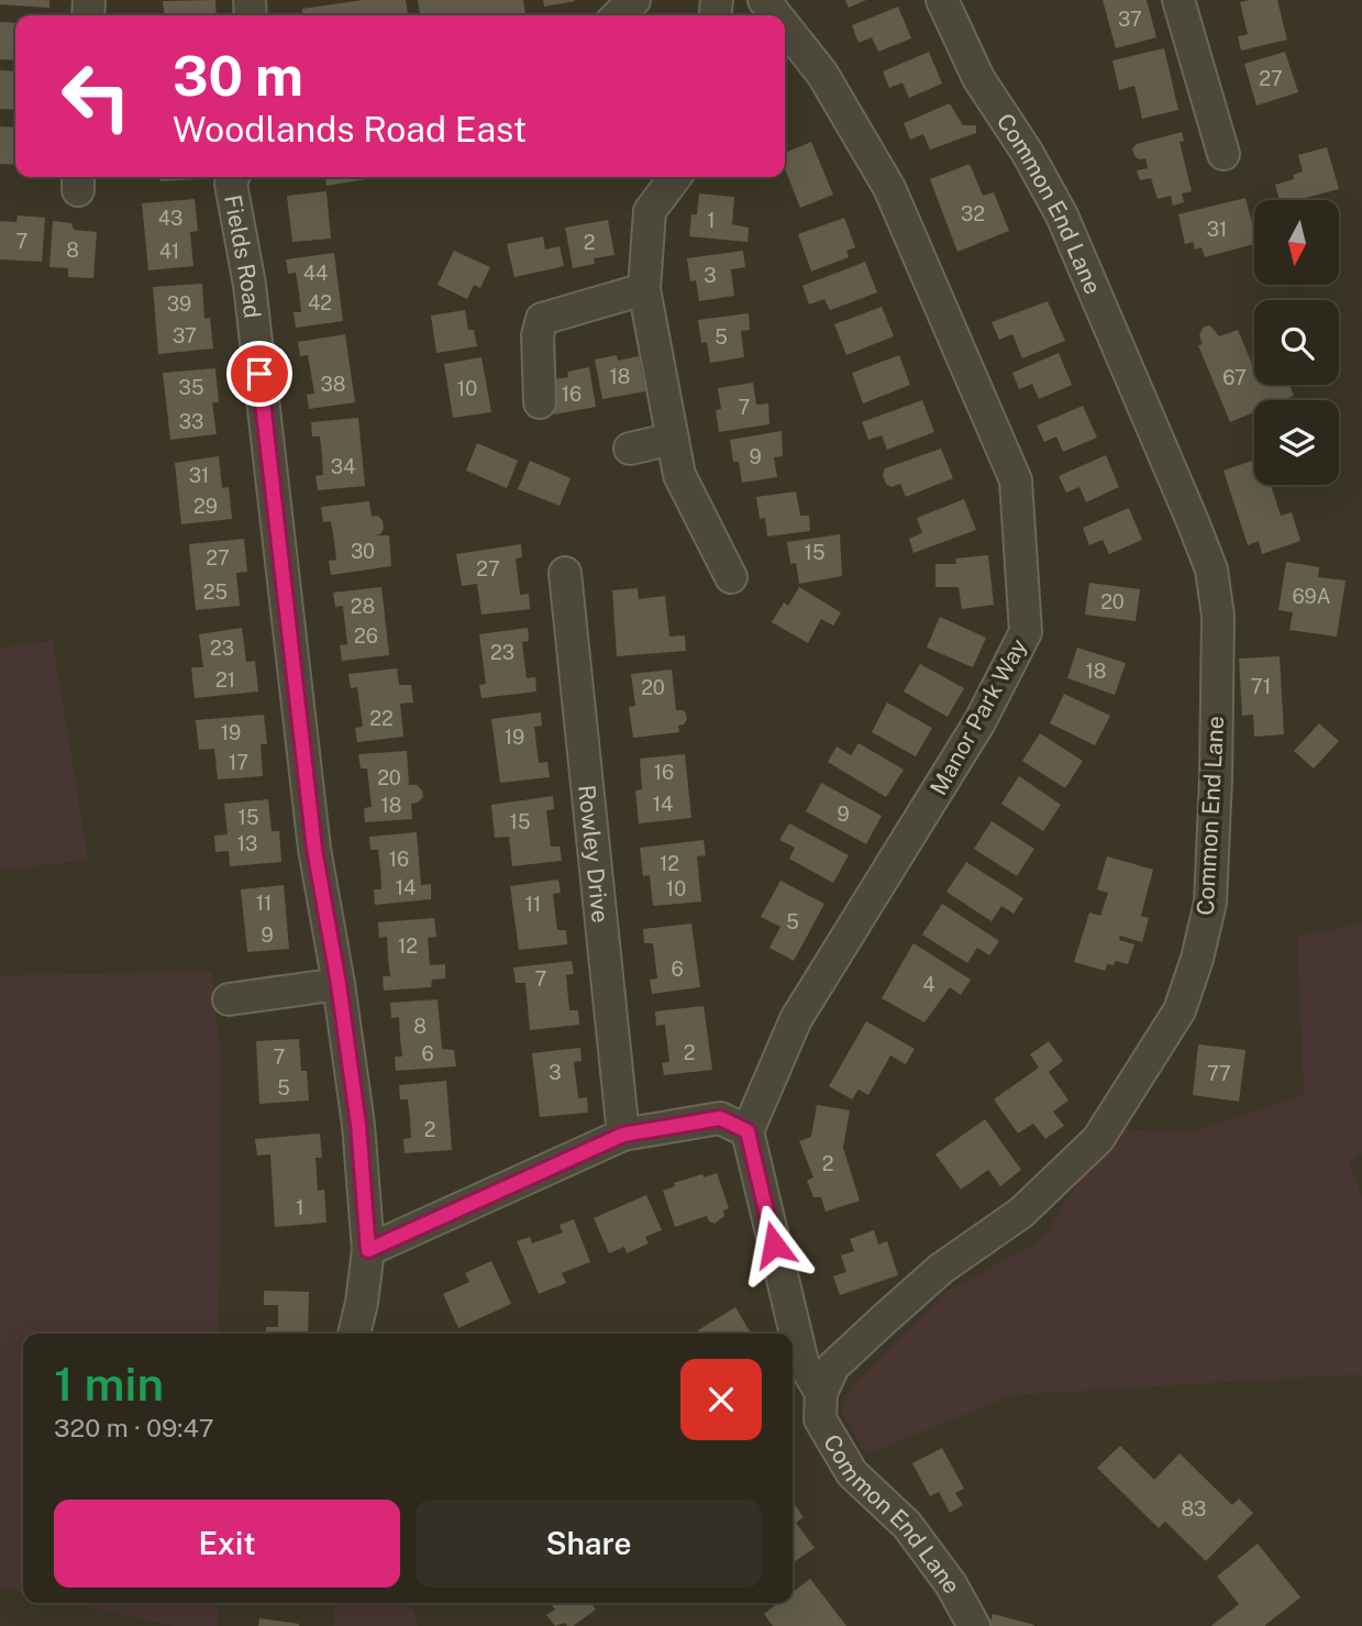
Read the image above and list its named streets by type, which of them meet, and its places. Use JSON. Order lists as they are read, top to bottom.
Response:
{
  "streets": {
    "street": [
      "Common End Lane",
      "Fields Road",
      "Manor Park Way",
      "Rowley Drive"
    ]
  },
  "house_numbers": [
    "37",
    "27",
    "32",
    "43",
    "1",
    "31",
    "7",
    "2",
    "8",
    "41",
    "44",
    "3",
    "42",
    "39",
    "37",
    "5",
    "18",
    "67",
    "38",
    "35",
    "10",
    "16",
    "7",
    "33",
    "9",
    "34",
    "31",
    "29",
    "30",
    "15",
    "27",
    "27",
    "25",
    "69A",
    "20",
    "28",
    "26",
    "23",
    "23",
    "18",
    "21",
    "71",
    "20",
    "22",
    "19",
    "19",
    "17",
    "16",
    "20",
    "14",
    "18",
    "9",
    "15",
    "15",
    "13",
    "16",
    "12",
    "14",
    "10",
    "11",
    "11",
    "5",
    "9",
    "12",
    "6",
    "7",
    "4",
    "8",
    "2",
    "6",
    "7",
    "3",
    "77",
    "5",
    "2",
    "2",
    "1",
    "83"
  ],
  "north": "bottom",
  "page": {
    "turn": ["30 m", "Woodlands Road East"],
    "heading": ["1 min", "320 m · 09:47"],
    "buttons": ["Exit", "Share"]
  }
}
